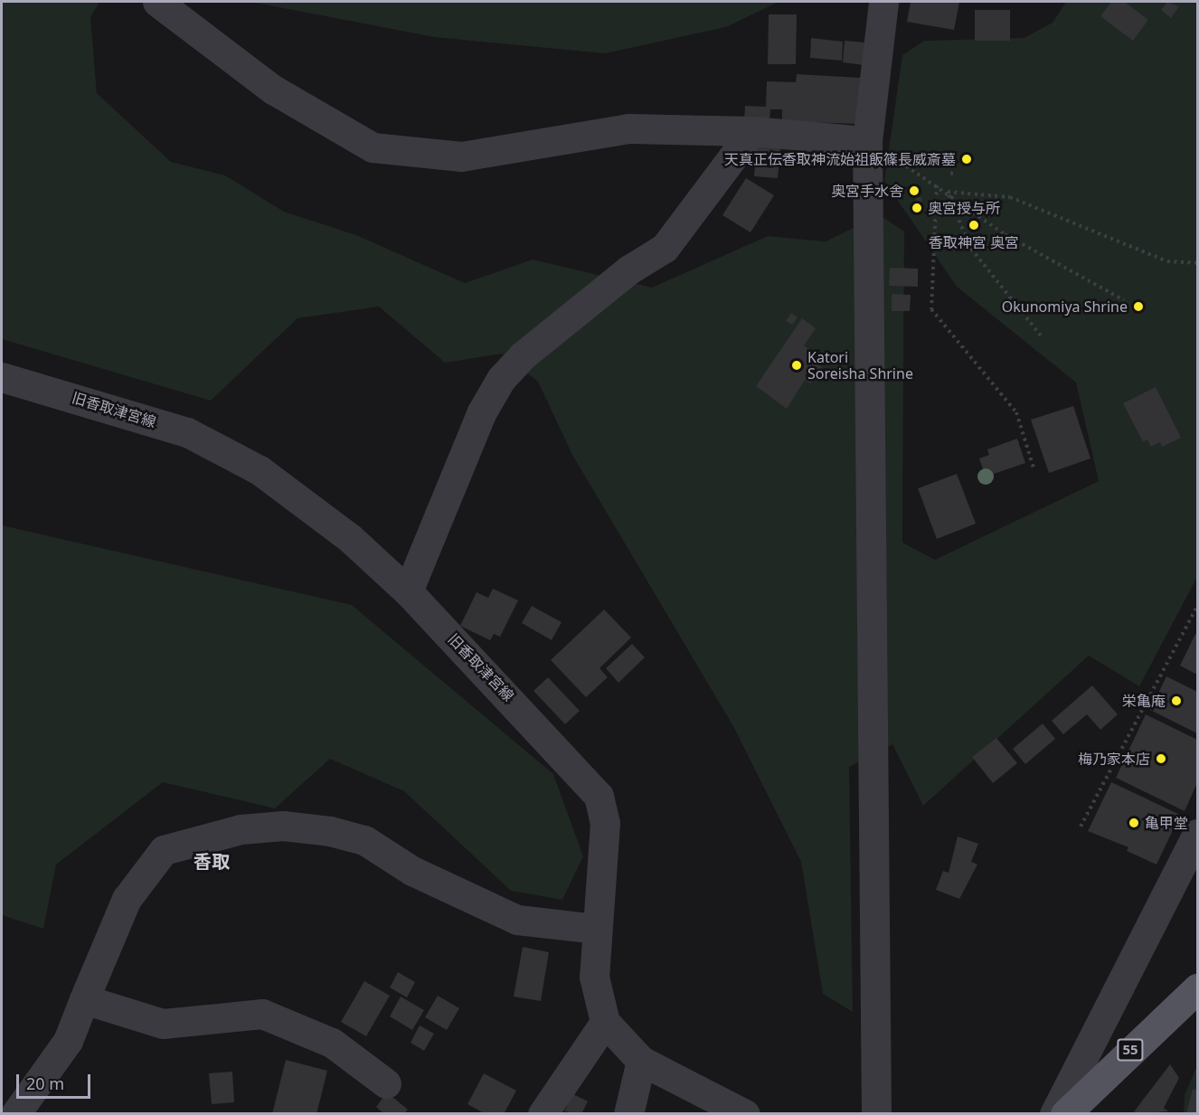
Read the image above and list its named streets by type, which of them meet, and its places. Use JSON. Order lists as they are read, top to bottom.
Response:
{
  "streets": {
    "main road": ["55"],
    "street": ["旧香取津宮線"]
  },
  "districts": ["香取"],
  "places": [
    "天真正伝香取神流始祖飯篠長威斎墓",
    "奥宮手水舎",
    "奥宮授与所",
    "香取神宮 奥宮",
    "Okunomiya Shrine",
    "Katori Soreisha Shrine",
    "栄亀庵",
    "梅乃家本店",
    "亀甲堂"
  ],
  "scale_bar": "20 m"
}
